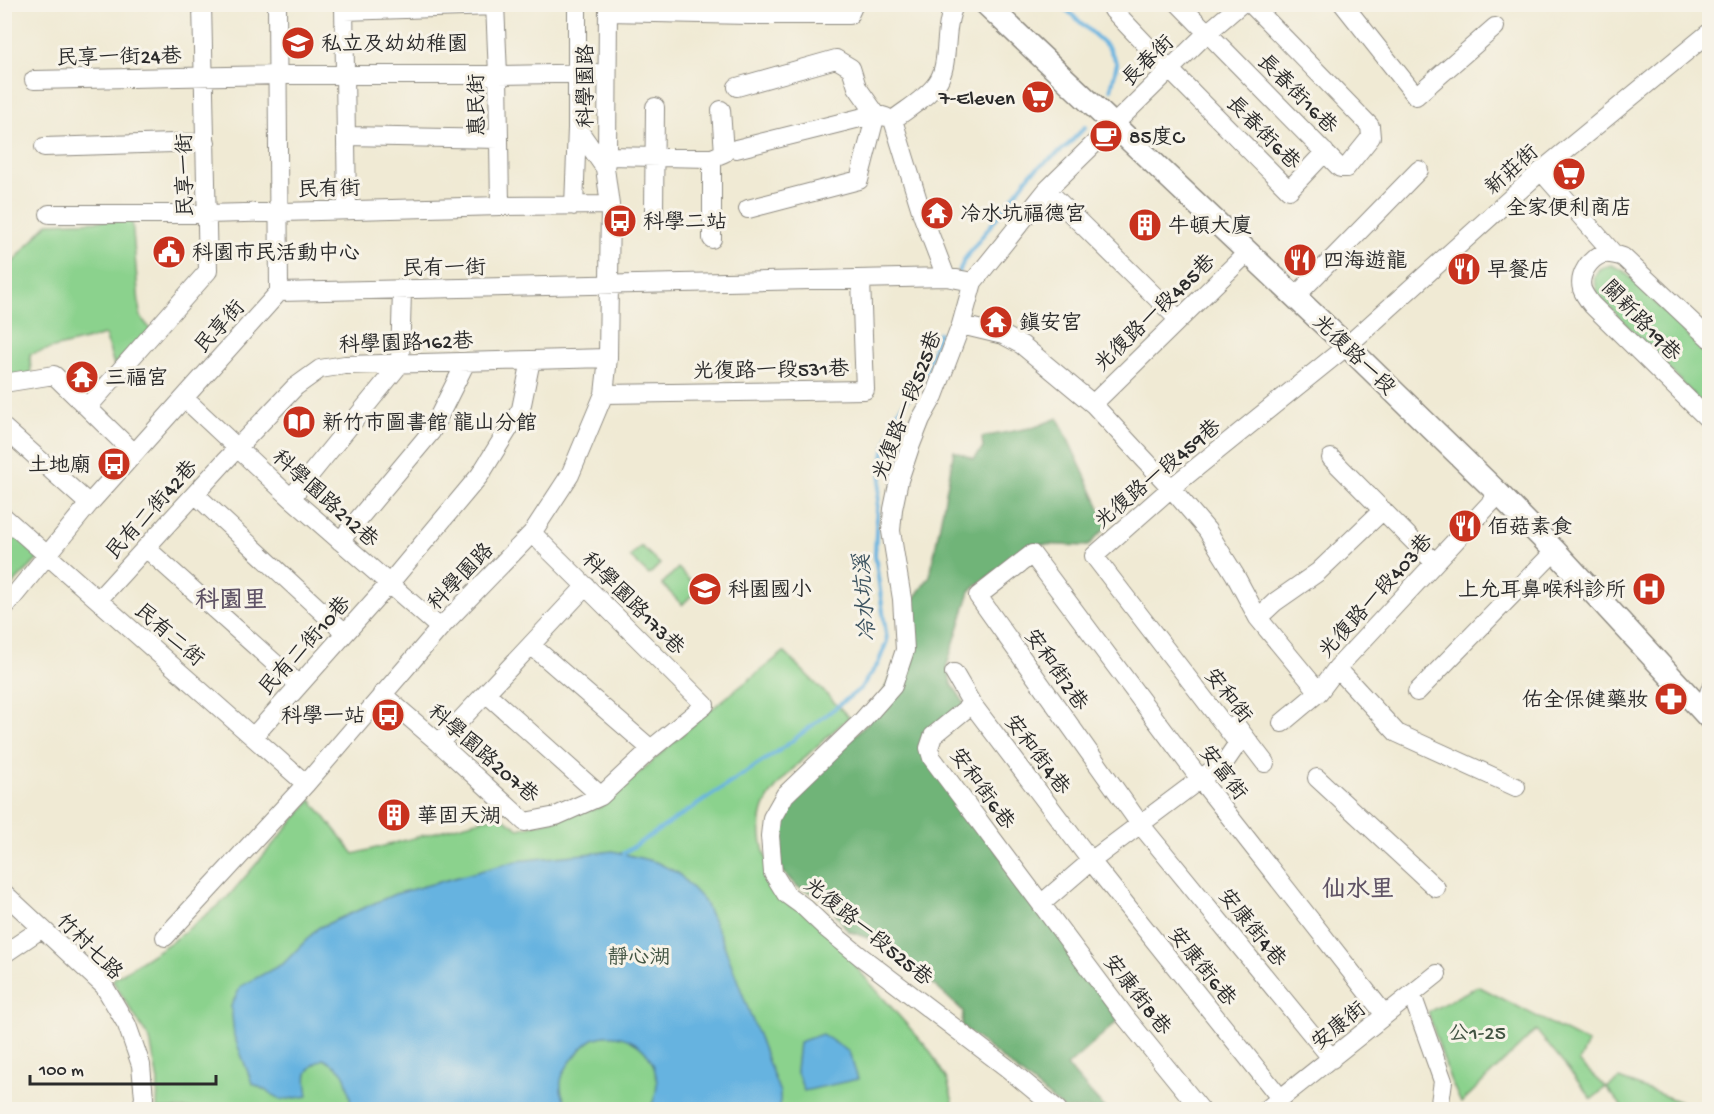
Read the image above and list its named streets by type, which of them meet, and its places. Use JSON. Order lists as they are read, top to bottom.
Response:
{
  "streets": {
    "main road": ["光復路一段"],
    "street": [
      "民享一街24巷",
      "長春街",
      "科學園路",
      "長春街16巷",
      "惠民街",
      "長春街6巷",
      "新莊街",
      "民享一街",
      "民有街",
      "民有一街",
      "光復路一段485巷",
      "關新路19巷",
      "民享街",
      "科學園路162巷",
      "光復路一段531巷",
      "光復路一段525巷",
      "光復路一段459巷",
      "科學園路212巷",
      "民有二街42巷",
      "光復路一段403巷",
      "科學園路173巷",
      "民有二街",
      "民有二街10巷",
      "安和街2巷",
      "安和街",
      "科學園路207巷",
      "安和街4巷",
      "安富街",
      "安和街6巷",
      "安康街4巷",
      "竹村七路",
      "安康街6巷",
      "安康街8巷",
      "安康街"
    ]
  },
  "crossings": [
    ["民享一街24巷", "科學園路"],
    ["民享一街24巷", "惠民街"],
    ["民享一街24巷", "民享一街"],
    ["長春街", "長春街16巷"],
    ["長春街", "長春街6巷"],
    ["長春街", "光復路一段"],
    ["長春街", "光復路一段525巷"],
    ["科學園路", "民有街"],
    ["科學園路", "民有一街"],
    ["科學園路", "科學園路162巷"],
    ["科學園路", "光復路一段531巷"],
    ["科學園路", "科學園路212巷"],
    ["科學園路", "科學園路173巷"],
    ["科學園路", "民有二街"],
    ["科學園路", "科學園路207巷"],
    ["長春街16巷", "長春街6巷"],
    ["惠民街", "民有街"],
    ["新莊街", "關新路19巷"],
    ["新莊街", "光復路一段"],
    ["新莊街", "光復路一段459巷"],
    ["民享一街", "民有街"],
    ["民有一街", "民享街"],
    ["光復路一段485巷", "光復路一段"],
    ["民享街", "科學園路212巷"],
    ["民享街", "民有二街"],
    ["科學園路162巷", "科學園路212巷"],
    ["科學園路162巷", "民有二街42巷"],
    ["科學園路162巷", "民有二街10巷"],
    ["光復路一段", "光復路一段525巷"],
    ["光復路一段", "光復路一段459巷"],
    ["光復路一段", "光復路一段403巷"],
    ["光復路一段459巷", "安和街"],
    ["科學園路212巷", "民有二街42巷"],
    ["科學園路212巷", "民有二街10巷"],
    ["民有二街42巷", "民有二街"],
    ["科學園路173巷", "科學園路207巷"],
    ["民有二街", "民有二街10巷"],
    ["安和街2巷", "安和街"],
    ["安和街2巷", "安富街"],
    ["安和街2巷", "安康街4巷"],
    ["安和街", "安和街4巷"],
    ["安和街", "安富街"],
    ["安和街", "安和街6巷"],
    ["安和街", "安康街4巷"],
    ["安和街", "安康街6巷"],
    ["安和街", "安康街8巷"],
    ["安和街4巷", "安和街6巷"],
    ["安和街4巷", "安康街6巷"],
    ["安富街", "安康街"],
    ["安和街6巷", "安康街8巷"],
    ["安康街4巷", "安康街"],
    ["安康街6巷", "安康街"]
  ],
  "districts": ["科園里", "仙水里"],
  "water": ["冷水坑溪"],
  "parks": ["靜心湖", "公1-25"],
  "places": {
    "school or university": ["私立及幼幼稚園", "科園國小"],
    "supermarket": ["7-Eleven", "全家便利商店"],
    "cafe": ["85度C"],
    "temple": ["冷水坑福德宮", "鎮安宮", "三福宮"],
    "bus stop": ["科學二站", "土地廟", "科學一站"],
    "building": ["牛頓大廈", "華固天湖"],
    "public building": ["科園市民活動中心"],
    "restaurant": ["四海遊龍", "早餐店", "佰菇素食"],
    "library": ["新竹市圖書館 龍山分館"],
    "hospital": ["上允耳鼻喉科診所"],
    "pharmacy": ["佑全保健藥妝"]
  },
  "scale_bar": "100 m"
}
